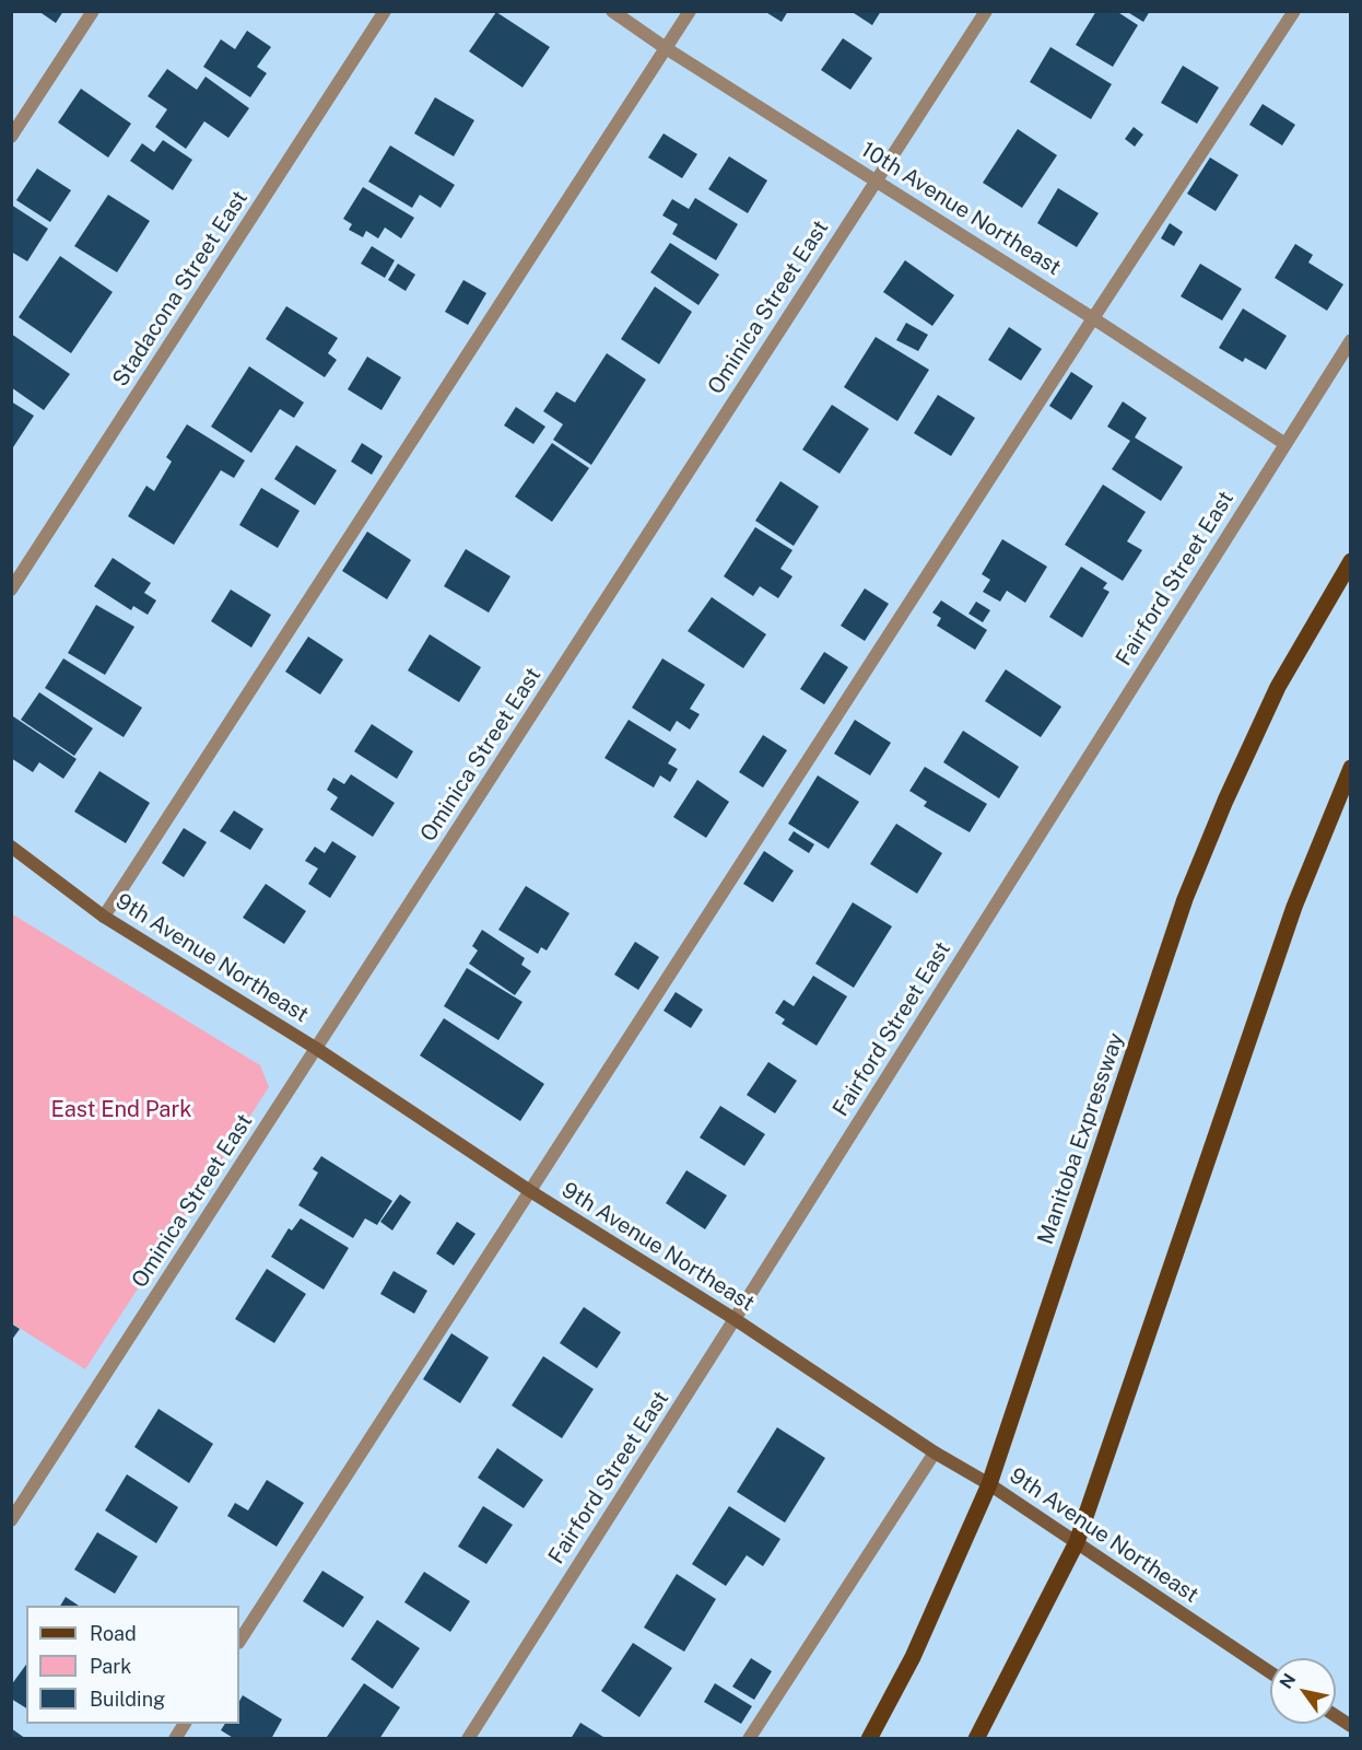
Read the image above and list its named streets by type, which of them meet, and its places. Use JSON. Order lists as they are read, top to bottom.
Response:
{
  "streets": {
    "main road": ["Manitoba Expressway"],
    "street": [
      "10th Avenue Northeast",
      "Stadacona Street East",
      "Ominica Street East",
      "Fairford Street East",
      "9th Avenue Northeast"
    ]
  },
  "crossings": [
    ["10th Avenue Northeast", "Ominica Street East"],
    ["10th Avenue Northeast", "Fairford Street East"],
    ["Ominica Street East", "9th Avenue Northeast"],
    ["Fairford Street East", "9th Avenue Northeast"],
    ["9th Avenue Northeast", "Manitoba Expressway"]
  ],
  "parks": ["East End Park"],
  "legend": ["Road", "Park", "Building"],
  "north": "top left"
}
